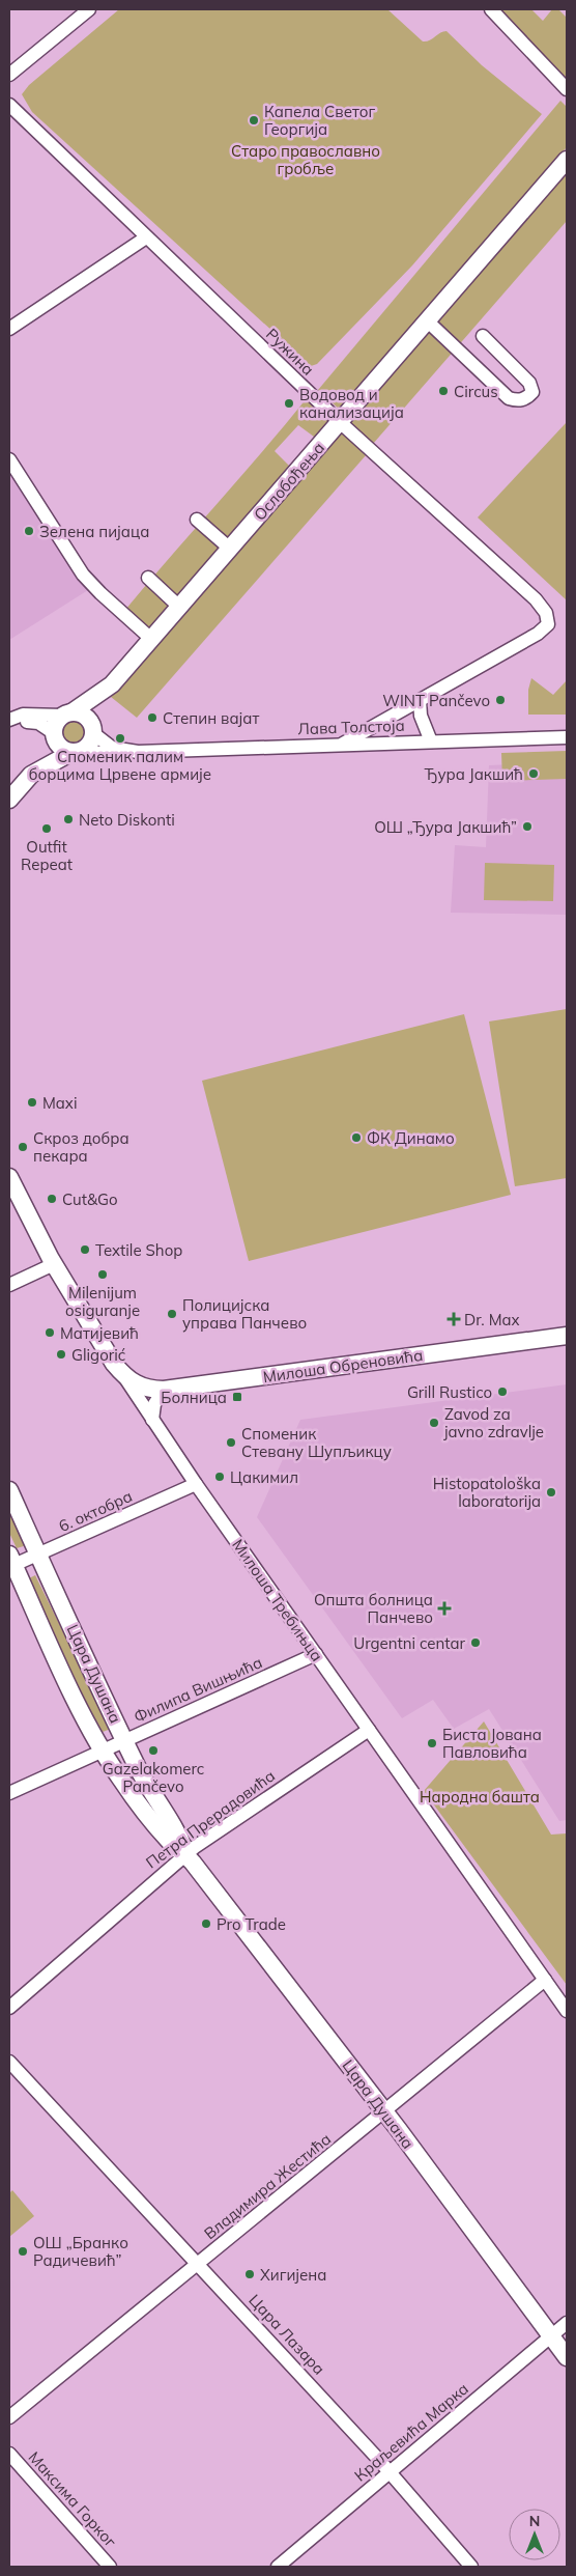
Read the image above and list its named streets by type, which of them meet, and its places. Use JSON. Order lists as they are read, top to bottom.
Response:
{
  "streets": {
    "street": [
      "Ружина",
      "Ослобођења",
      "Лава Толстоја",
      "Милоша Обреновића",
      "6. октобра",
      "Милоша Требињца",
      "Цара Душана",
      "Филипа Вишњића",
      "Петра Прерадовића",
      "Владимира Жестића",
      "Цара Лазара",
      "Краљевића Марка",
      "Максима Горког"
    ]
  },
  "crossings": [
    ["Ружина", "Ослобођења"],
    ["Ослобођења", "Лава Толстоја"],
    ["Милоша Обреновића", "Милоша Требињца"],
    ["6. октобра", "Милоша Требињца"],
    ["6. октобра", "Цара Душана"],
    ["Милоша Требињца", "Филипа Вишњића"],
    ["Милоша Требињца", "Петра Прерадовића"],
    ["Милоша Требињца", "Владимира Жестића"],
    ["Цара Душана", "Филипа Вишњића"],
    ["Цара Душана", "Петра Прерадовића"],
    ["Цара Душана", "Владимира Жестића"],
    ["Цара Душана", "Краљевића Марка"],
    ["Владимира Жестића", "Цара Лазара"],
    ["Цара Лазара", "Краљевића Марка"]
  ],
  "parks": ["Старо православно гробље", "Народна башта"],
  "places": {
    "other": [
      "Капела Светог Георгија",
      "Circus",
      "Водовод и канализација",
      "Зелена пијаца",
      "WINT Pančevo",
      "Степин вајат",
      "Споменик палим борцима Црвене армије",
      "Ђура Јакшић",
      "Neto Diskonti",
      "ОШ „Ђура Јакшић”",
      "Outfit Repeat",
      "Maxi",
      "ФК Динамо",
      "Скроз добра пекара",
      "Cut&Go",
      "Textile Shop",
      "Milenijum osiguranje",
      "Полицијска управа Панчево",
      "Матијевић",
      "Gligorić",
      "Grill Rustico",
      "Zavod za javno zdravlje",
      "Споменик Стевану Шупљикцу",
      "Цакимил",
      "Histopatološka laboratorija",
      "Urgentni centar",
      "Биста Јована Павловића",
      "Gazelakomerc Pančevo",
      "Pro Trade",
      "ОШ „Бранко Радичевић”",
      "Хигијена"
    ],
    "health": ["Dr. Max", "Општа болница Панчево"],
    "transit": ["Болница"]
  },
  "north": "top"
}
